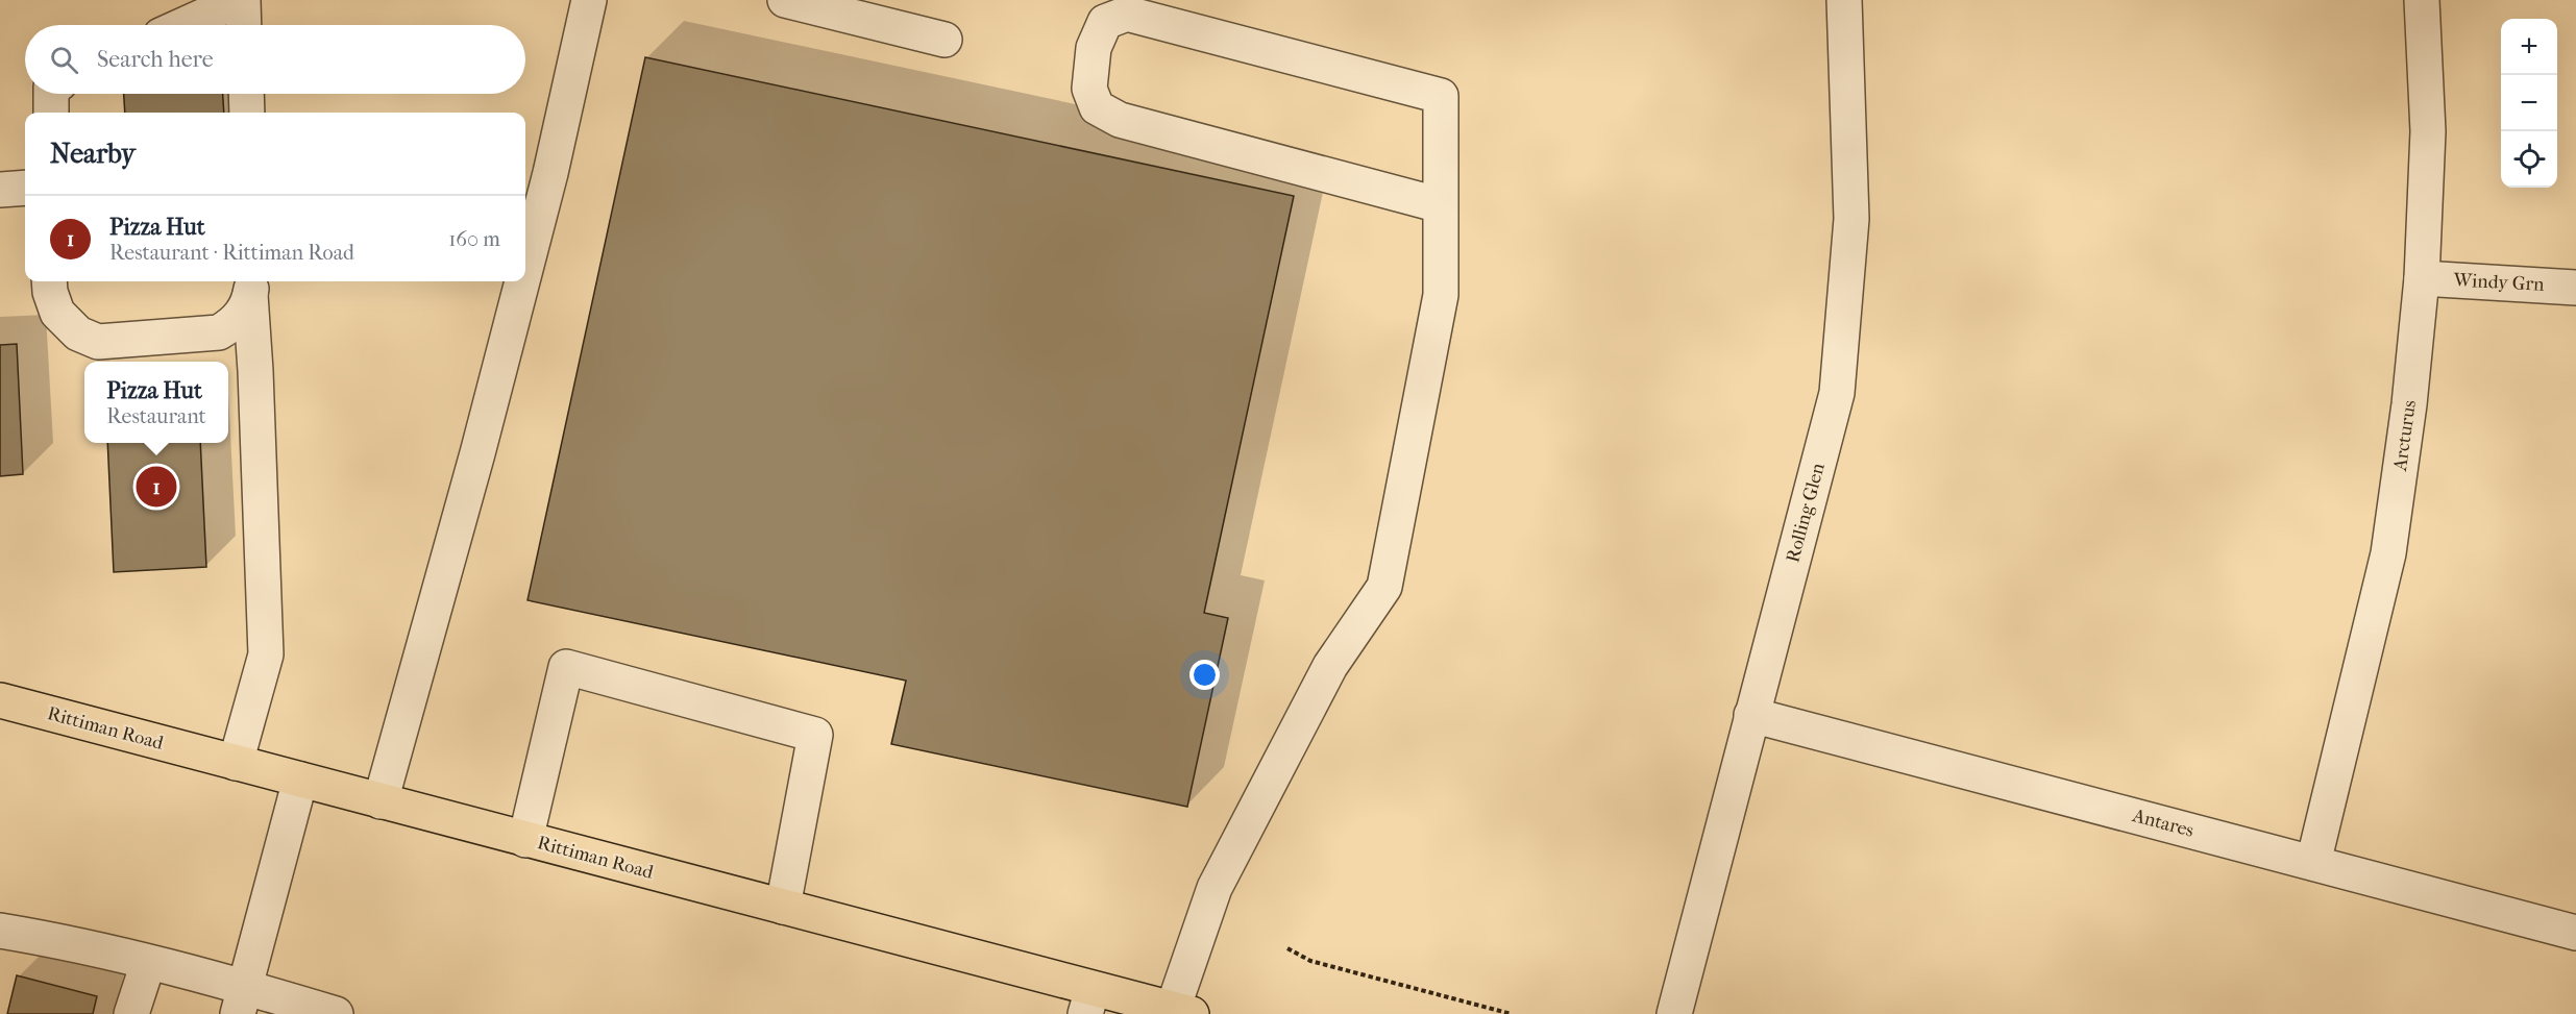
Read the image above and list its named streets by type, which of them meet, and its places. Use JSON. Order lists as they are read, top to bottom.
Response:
{
  "streets": {
    "main road": ["Rittiman Road"],
    "street": [
      "Windy Grn",
      "Arcturus",
      "Rolling Glen",
      "Antares"
    ]
  },
  "crossings": [
    ["Windy Grn", "Arcturus"],
    ["Arcturus", "Antares"],
    ["Rolling Glen", "Antares"]
  ],
  "page": {
    "map_buttons": ["+", "−"],
    "search": "Search here",
    "heading": "Nearby",
    "list": [
      {
        "mark": "1",
        "name": "Pizza Hut",
        "note": "Restaurant · Rittiman Road",
        "value": "160 m"
      }
    ],
    "popup": ["Pizza Hut", "Restaurant"],
    "pins": "1"
  }
}
